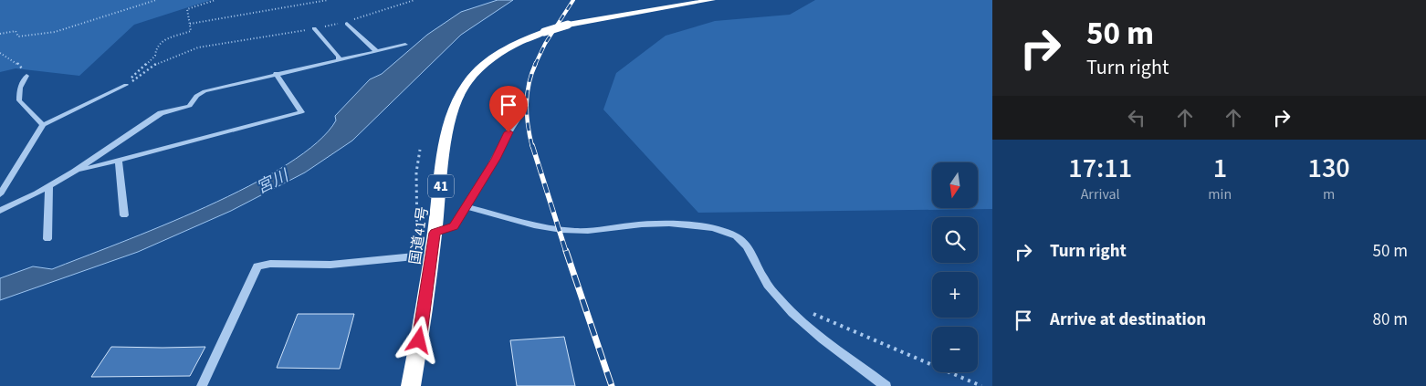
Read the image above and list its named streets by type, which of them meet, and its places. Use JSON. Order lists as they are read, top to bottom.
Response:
{
  "streets": {
    "highway": ["41", "国道41号"]
  },
  "water": ["宮川"],
  "north": "bottom",
  "page": {
    "turn": ["50 m", "Turn right"],
    "eta": [
      "17:11",
      "Arrival",
      "1",
      "min",
      "130",
      "m"
    ],
    "map_buttons": ["+", "−"],
    "list": [
      {
        "name": "Turn right",
        "value": "50 m"
      },
      {
        "name": "Arrive at destination",
        "value": "80 m"
      }
    ]
  }
}
